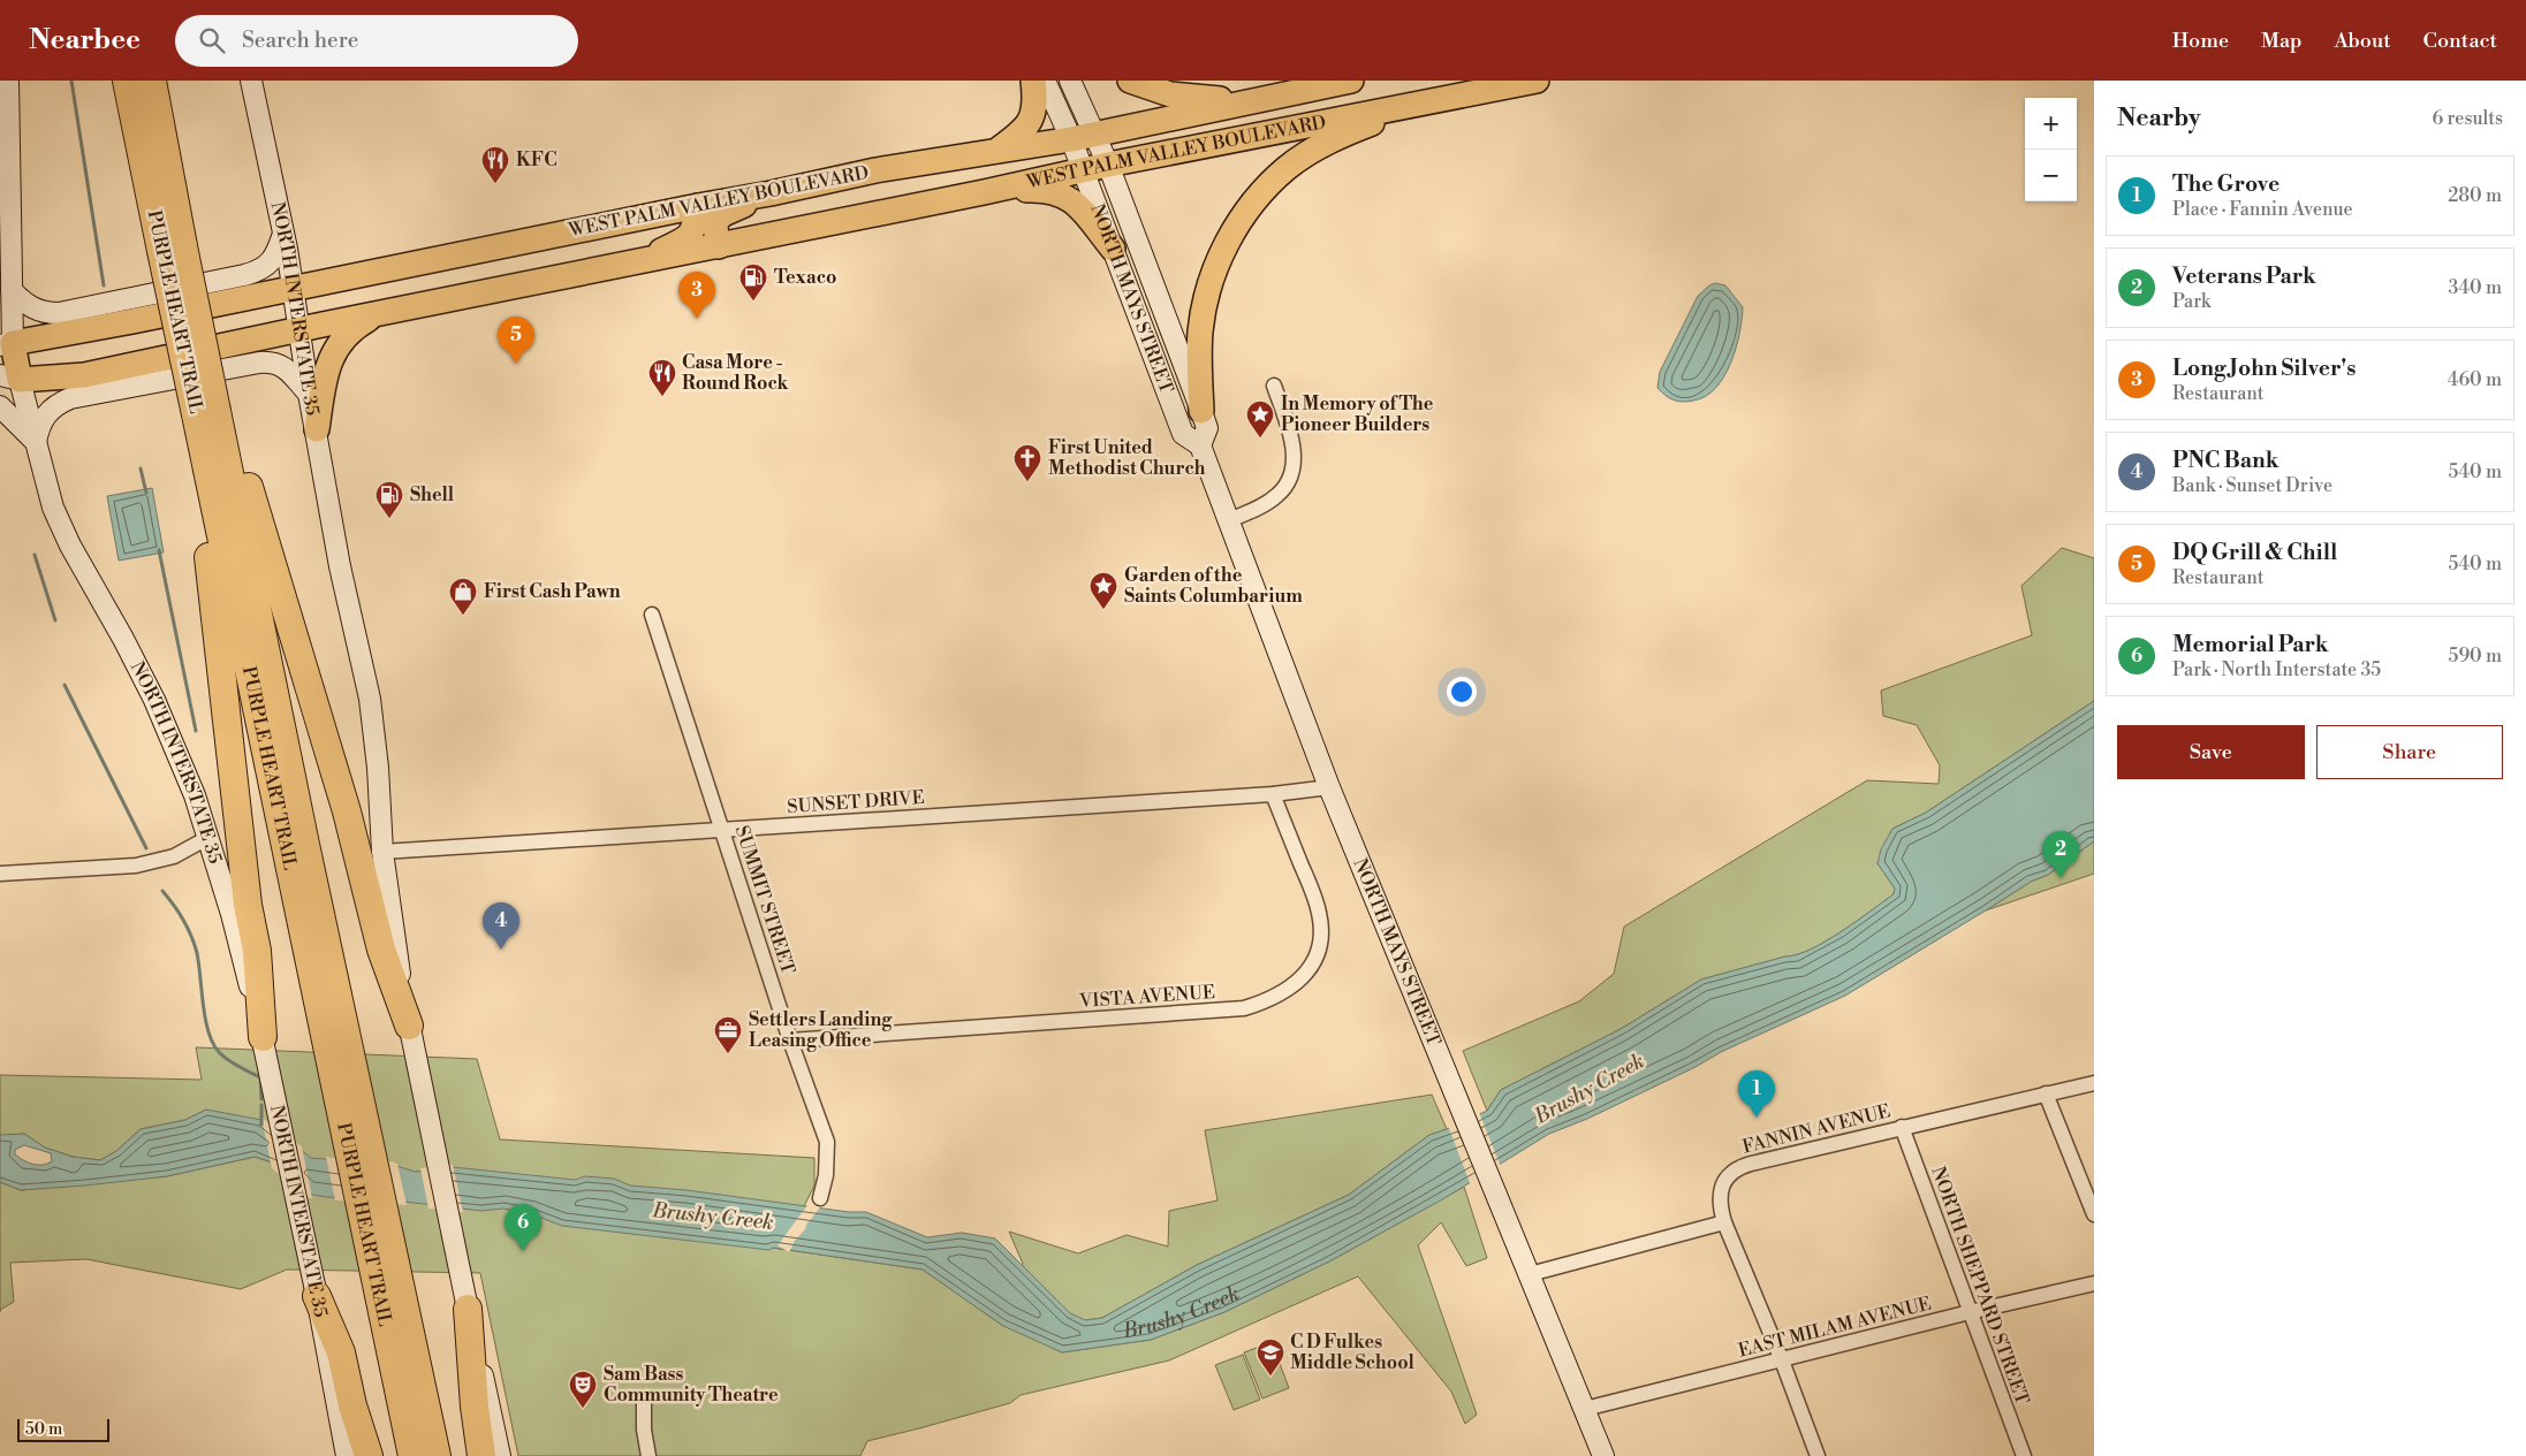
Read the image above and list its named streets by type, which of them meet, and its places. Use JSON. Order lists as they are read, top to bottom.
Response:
{
  "streets": {
    "highway": ["WEST PALM VALLEY BOULEVARD", "NORTH INTERSTATE 35", "PURPLE HEART TRAIL"],
    "main road": ["NORTH MAYS STREET"],
    "street": [
      "SUNSET DRIVE",
      "SUMMIT STREET",
      "VISTA AVENUE",
      "FANNIN AVENUE",
      "NORTH SHEPPARD STREET",
      "EAST MILAM AVENUE"
    ]
  },
  "crossings": [
    ["WEST PALM VALLEY BOULEVARD", "NORTH MAYS STREET"],
    ["WEST PALM VALLEY BOULEVARD", "NORTH INTERSTATE 35"],
    ["NORTH MAYS STREET", "SUNSET DRIVE"],
    ["NORTH MAYS STREET", "EAST MILAM AVENUE"],
    ["NORTH INTERSTATE 35", "SUNSET DRIVE"],
    ["SUNSET DRIVE", "SUMMIT STREET"],
    ["SUNSET DRIVE", "VISTA AVENUE"],
    ["SUMMIT STREET", "VISTA AVENUE"],
    ["FANNIN AVENUE", "NORTH SHEPPARD STREET"],
    ["FANNIN AVENUE", "EAST MILAM AVENUE"],
    ["NORTH SHEPPARD STREET", "EAST MILAM AVENUE"]
  ],
  "water": ["Brushy Creek"],
  "places": {
    "restaurant": ["KFC", "Casa More - Round Rock"],
    "fuel station": ["Texaco", "Shell"],
    "place": ["In Memory of The Pioneer Builders", "Garden of the Saints Columbarium"],
    "church": ["First United Methodist Church"],
    "shop": ["First Cash Pawn"],
    "office": ["Settlers Landing Leasing Office"],
    "school or university": ["C D Fulkes Middle School"],
    "theatre": ["Sam Bass Community Theatre"]
  },
  "scale_bar": "50 m",
  "page": {
    "header": "Nearbee",
    "search": "Search here",
    "nav": [
      "Home",
      "Map",
      "About",
      "Contact"
    ],
    "heading": ["Nearby", "6 results"],
    "map_buttons": ["+", "−"],
    "list": [
      {
        "mark": "1",
        "name": "The Grove",
        "note": "Place · Fannin Avenue",
        "value": "280 m"
      },
      {
        "mark": "2",
        "name": "Veterans Park",
        "note": "Park",
        "value": "340 m"
      },
      {
        "mark": "3",
        "name": "Long John Silver's",
        "note": "Restaurant",
        "value": "460 m"
      },
      {
        "mark": "4",
        "name": "PNC Bank",
        "note": "Bank · Sunset Drive",
        "value": "540 m"
      },
      {
        "mark": "5",
        "name": "DQ Grill & Chill",
        "note": "Restaurant",
        "value": "540 m"
      },
      {
        "mark": "6",
        "name": "Memorial Park",
        "note": "Park · North Interstate 35",
        "value": "590 m"
      }
    ],
    "pins": [
      "3",
      "5",
      "2",
      "4",
      "1",
      "6"
    ],
    "buttons": ["Save", "Share"],
    "scale": "50 m"
  }
}
